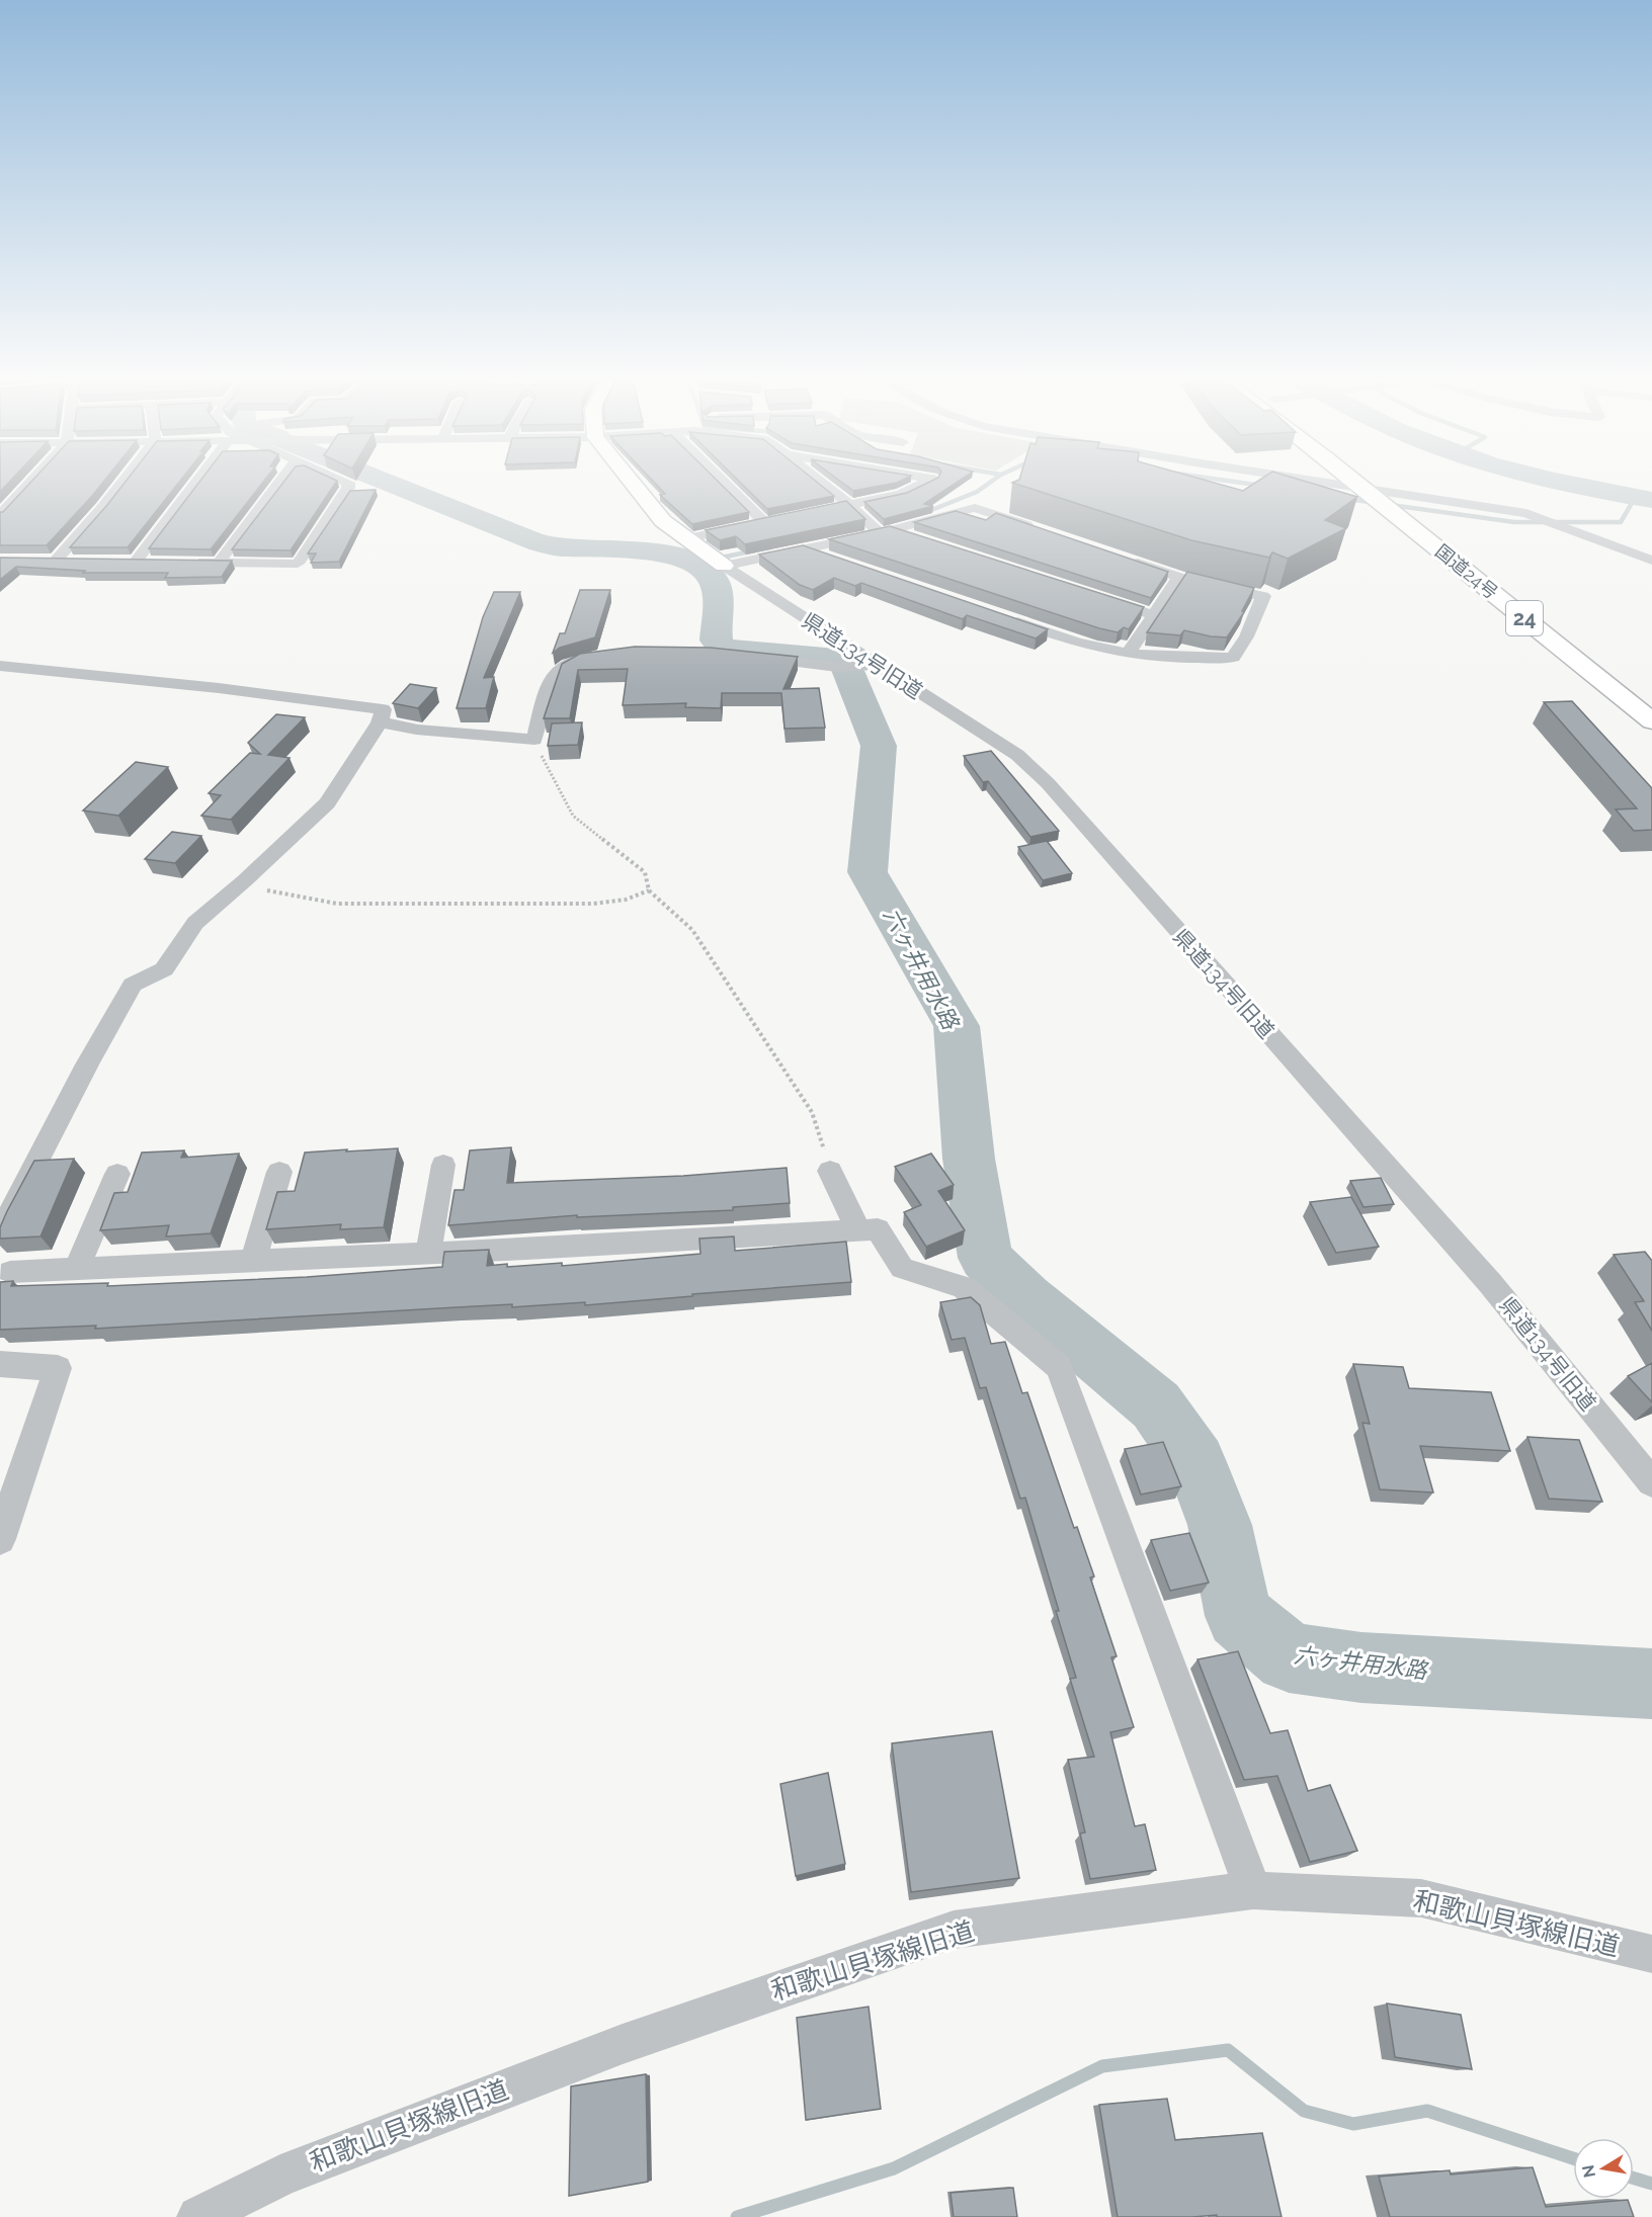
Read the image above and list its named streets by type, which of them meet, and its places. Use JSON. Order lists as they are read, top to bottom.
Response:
{
  "streets": {
    "main road": ["国道24号", "24"],
    "street": ["県道134号旧道", "和歌山貝塚線旧道"]
  },
  "water": ["六ヶ井用水路"],
  "north": "left"
}
